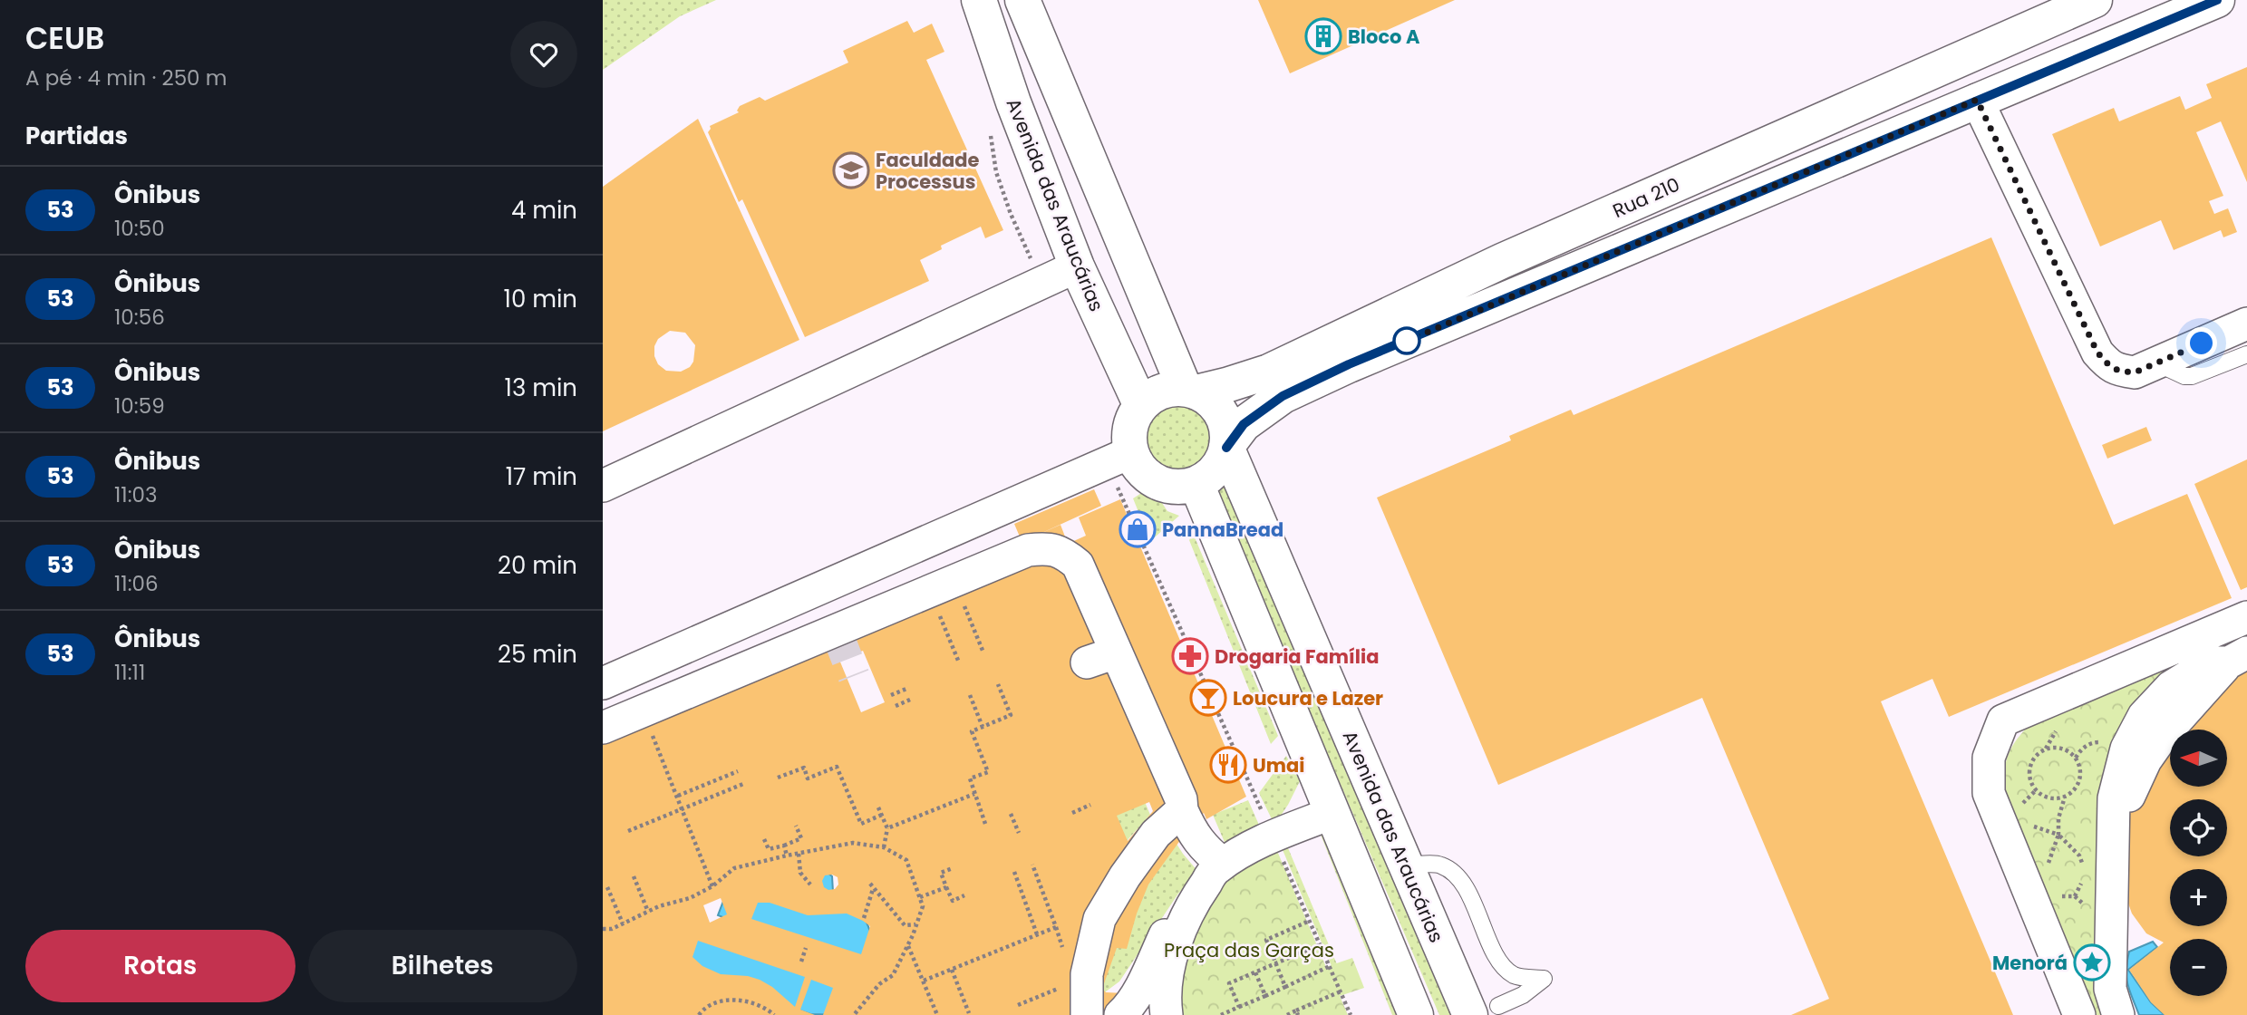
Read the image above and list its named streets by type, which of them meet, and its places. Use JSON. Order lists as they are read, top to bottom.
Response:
{
  "streets": {
    "main road": ["Rua 210", "Avenida das Araucárias"]
  },
  "crossings": [
    ["Rua 210", "Avenida das Araucárias"]
  ],
  "parks": ["Praça das Garças"],
  "places": {
    "building": ["Bloco A"],
    "school or university": ["Faculdade Processus"],
    "shop": ["PannaBread"],
    "pharmacy": ["Drogaria Família"],
    "bar": ["Loucura e Lazer"],
    "restaurant": ["Umai"],
    "place": ["Menorá"]
  },
  "lines": ["bus line 53"],
  "north": "left",
  "page": {
    "heading": [
      ["CEUB", "A pé · 4 min · 250 m"],
      "Partidas"
    ],
    "list": [
      {
        "mark": "53",
        "name": "Ônibus",
        "note": "10:50",
        "value": "4 min"
      },
      {
        "mark": "53",
        "name": "Ônibus",
        "note": "10:56",
        "value": "10 min"
      },
      {
        "mark": "53",
        "name": "Ônibus",
        "note": "10:59",
        "value": "13 min"
      },
      {
        "mark": "53",
        "name": "Ônibus",
        "note": "11:03",
        "value": "17 min"
      },
      {
        "mark": "53",
        "name": "Ônibus",
        "note": "11:06",
        "value": "20 min"
      },
      {
        "mark": "53",
        "name": "Ônibus",
        "note": "11:11",
        "value": "25 min"
      }
    ],
    "map_buttons": ["+", "−"],
    "buttons": ["Rotas", "Bilhetes"]
  }
}
